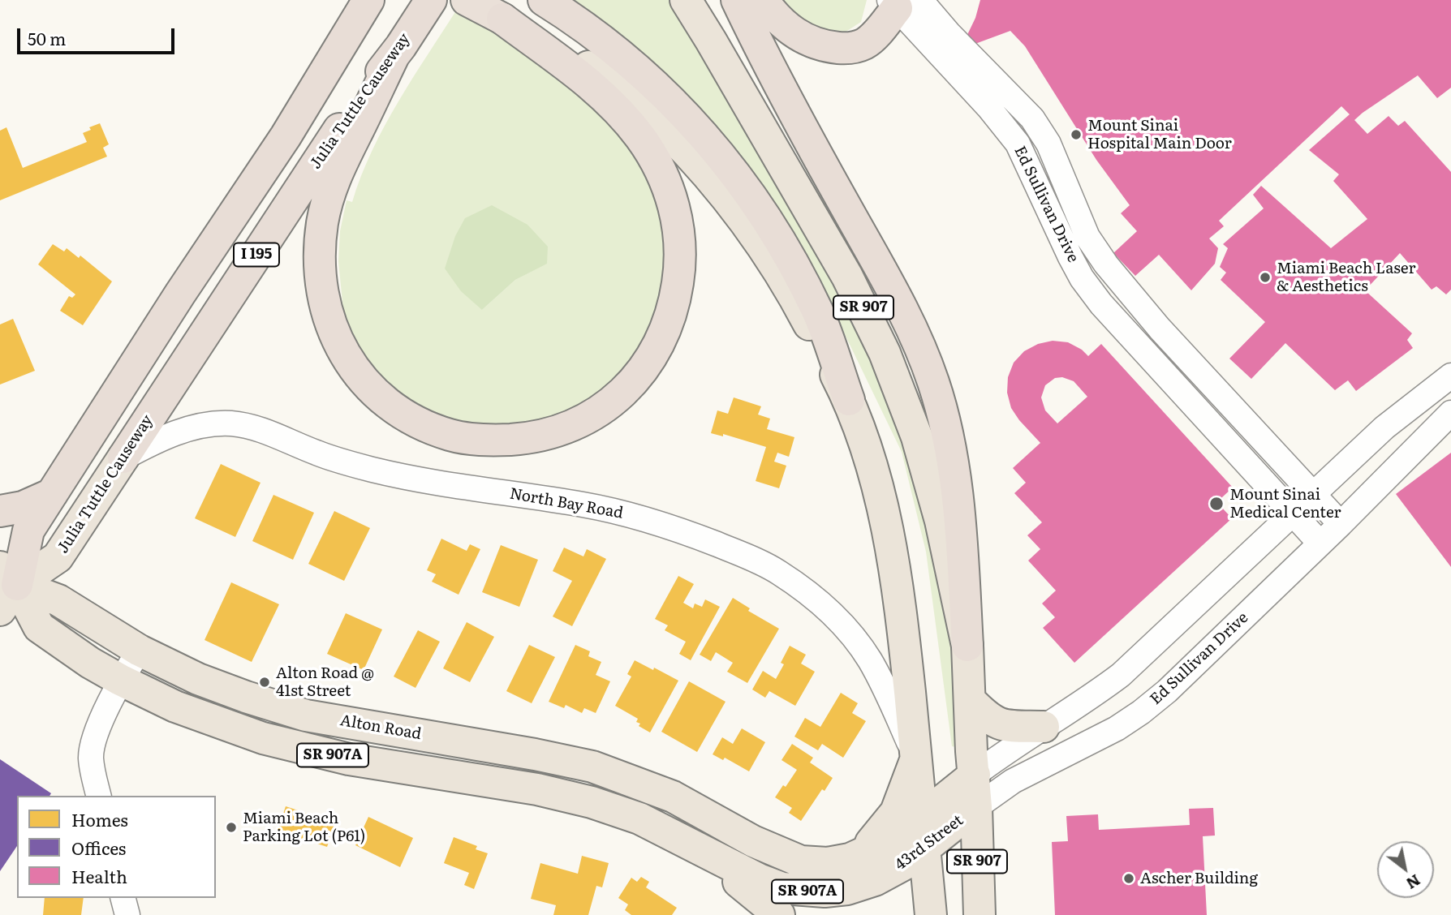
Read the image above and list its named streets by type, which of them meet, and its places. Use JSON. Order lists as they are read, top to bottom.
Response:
{
  "streets": {
    "highway": ["Julia Tuttle Causeway", "I 195", "SR 907"],
    "main road": ["Alton Road", "SR 907A", "43rd Street"],
    "street": ["Ed Sullivan Drive", "North Bay Road"]
  },
  "crossings": [
    ["Julia Tuttle Causeway", "I 195"],
    ["Julia Tuttle Causeway", "North Bay Road"],
    ["Julia Tuttle Causeway", "Alton Road"],
    ["Julia Tuttle Causeway", "SR 907A"],
    ["Ed Sullivan Drive", "SR 907"],
    ["Ed Sullivan Drive", "43rd Street"],
    ["I 195", "Alton Road"],
    ["I 195", "SR 907A"],
    ["SR 907", "North Bay Road"],
    ["SR 907", "43rd Street"],
    ["Alton Road", "SR 907A"],
    ["Alton Road", "43rd Street"],
    ["SR 907A", "43rd Street"]
  ],
  "places": [
    "Mount Sinai Hospital Main Door",
    "Miami Beach Laser & Aesthetics",
    "Mount Sinai Medical Center",
    "Alton Road @ 41st Street",
    "Miami Beach Parking Lot (P61)",
    "Ascher Building"
  ],
  "legend": ["Homes", "Offices", "Health"],
  "scale_bar": "50 m",
  "north": "bottom right"
}
